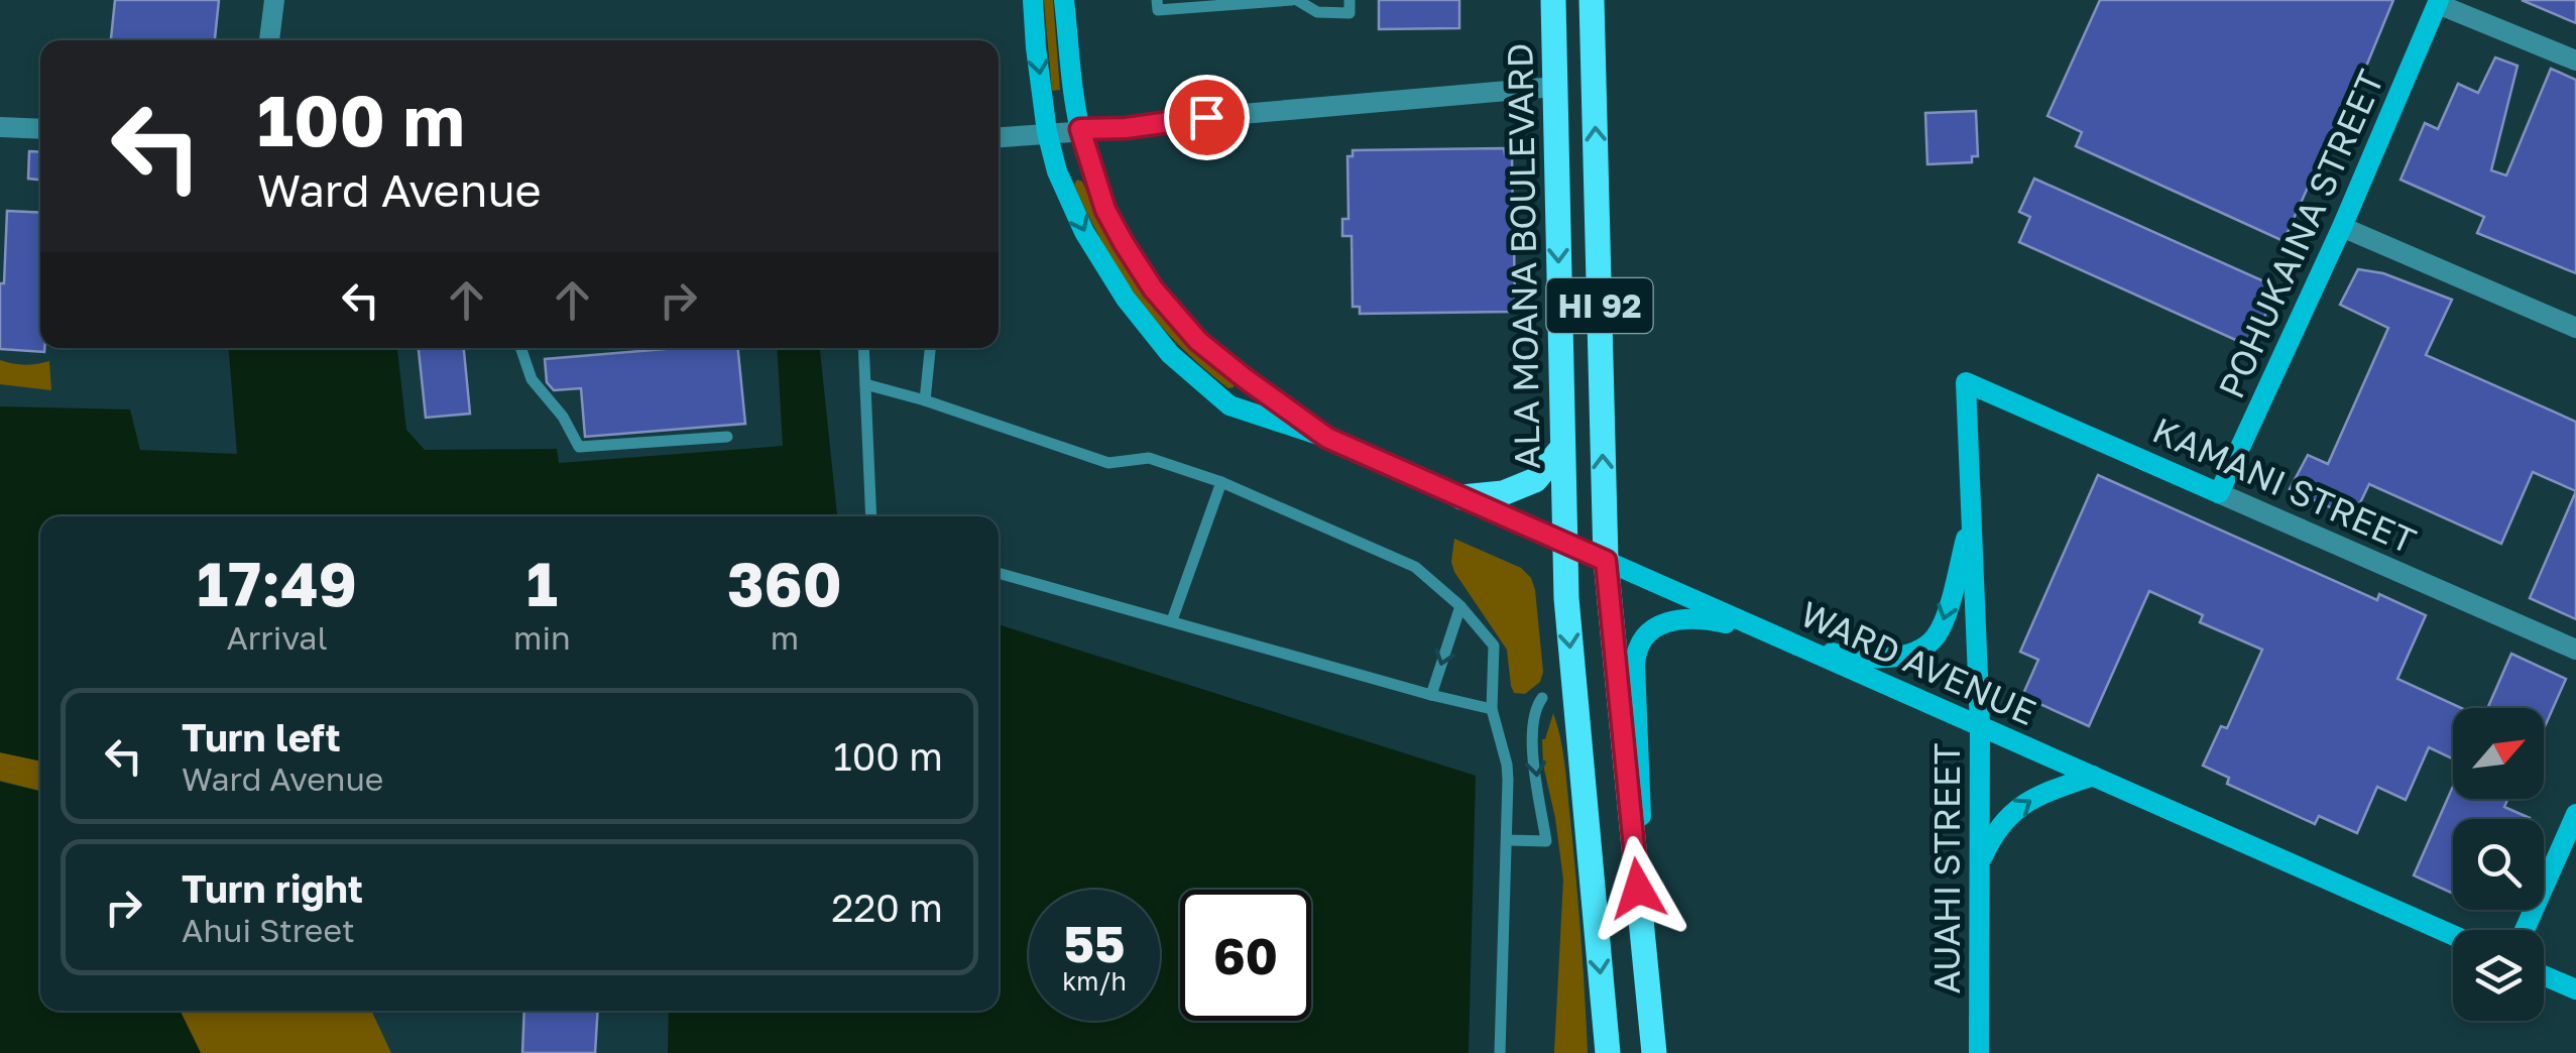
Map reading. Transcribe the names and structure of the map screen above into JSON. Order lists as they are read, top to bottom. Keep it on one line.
{"streets":{"main road":["ALA MOANA BOULEVARD","HI 92"],"street":["POHUKAINA STREET","KAMANI STREET","WARD AVENUE","AUAHI STREET"]},"crossings":[["POHUKAINA STREET","KAMANI STREET"],["ALA MOANA BOULEVARD","WARD AVENUE"],["KAMANI STREET","AUAHI STREET"],["WARD AVENUE","AUAHI STREET"]],"north":"top right","page":{"turn":["100 m","Ward Avenue"],"eta":["17:49","Arrival","1","min","360","m"],"list":[{"name":"Turn left","note":"Ward Avenue","value":"100 m"},{"name":"Turn right","note":"Ahui Street","value":"220 m"}],"speed":"55 km/h","limit":"60"}}
